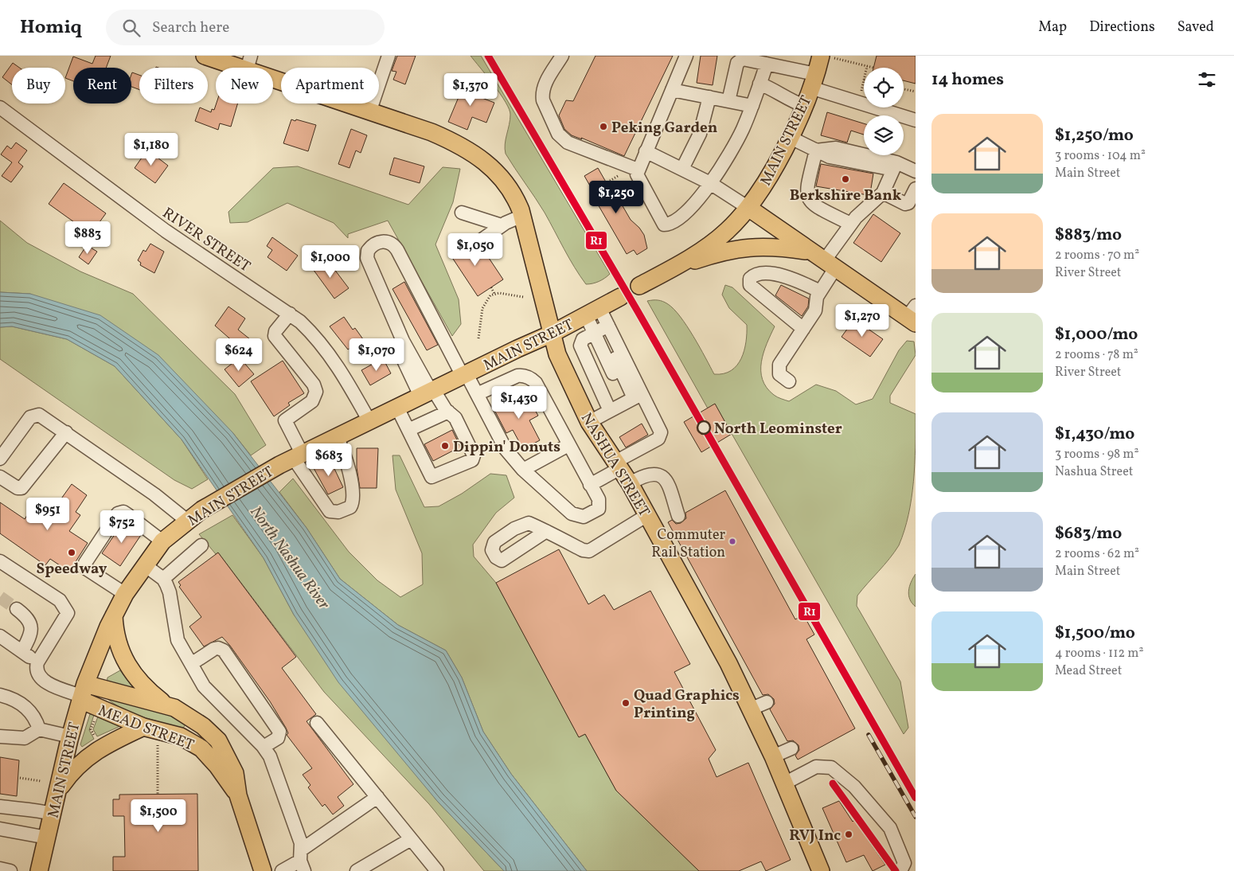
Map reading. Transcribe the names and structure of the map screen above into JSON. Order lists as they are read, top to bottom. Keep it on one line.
{"streets":{"main road":["MAIN STREET","NASHUA STREET","MEAD STREET"],"street":["RIVER STREET"]},"crossings":[["MAIN STREET","RIVER STREET"],["MAIN STREET","NASHUA STREET"],["MAIN STREET","MEAD STREET"]],"water":["North Nashua River"],"places":["Peking Garden","Berkshire Bank","North Leominster","Dippin' Donuts","Commuter Rail Station","Speedway","Quad Graphics Printing","RVJ Inc"],"lines":["transit line R1"],"page":{"header":"Homiq","search":"Search here","nav":["Map","Directions","Saved"],"heading":"14 homes","chip":["Buy","Rent","Filters","New","Apartment"],"price":["$1,370","$1,180","$1,250","$883","$1,050","$1,000","$1,270","$624","$1,070","$1,430","$683","$951","$752","$1,500"],"list":[{"name":"$1,250/mo","note":"3 rooms · 104 m² · Main Street"},{"name":"$883/mo","note":"2 rooms · 70 m² · River Street"},{"name":"$1,000/mo","note":"2 rooms · 78 m² · River Street"},{"name":"$1,430/mo","note":"3 rooms · 98 m² · Nashua Street"},{"name":"$683/mo","note":"2 rooms · 62 m² · Main Street"},{"name":"$1,500/mo","note":"4 rooms · 112 m² · Mead Street"}]}}
